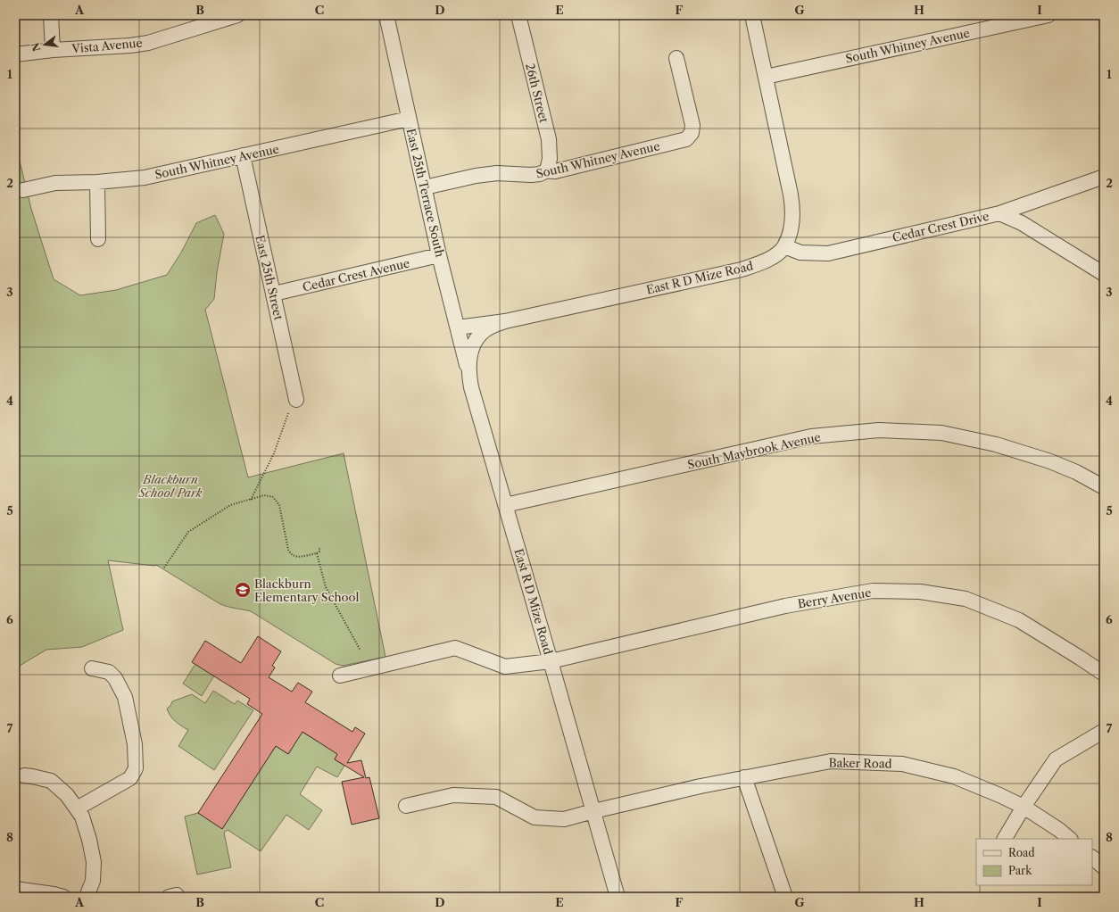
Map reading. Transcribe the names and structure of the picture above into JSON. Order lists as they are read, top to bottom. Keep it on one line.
{"streets":{"street":["Vista Avenue","South Whitney Avenue","26th Street","East 25th Terrace South","Cedar Crest Drive","Cedar Crest Avenue","East 25th Street","East R D Mize Road","South Maybrook Avenue","Berry Avenue","Baker Road"]},"crossings":[["South Whitney Avenue","26th Street"],["South Whitney Avenue","East 25th Terrace South"],["South Whitney Avenue","East 25th Street"],["East 25th Terrace South","Cedar Crest Avenue"],["East 25th Terrace South","East R D Mize Road"],["Cedar Crest Drive","East R D Mize Road"],["Cedar Crest Avenue","East 25th Street"],["East R D Mize Road","South Maybrook Avenue"],["East R D Mize Road","Berry Avenue"],["East R D Mize Road","Baker Road"]],"parks":["Blackburn School Park"],"places":{"school or university":["Blackburn Elementary School"]},"legend":["Road","Park"],"north":"left","grid":{"columns":["A","B","C","D","E","F","G","H","I"],"rows":["1","2","3","4","5","6","7","8"]}}
